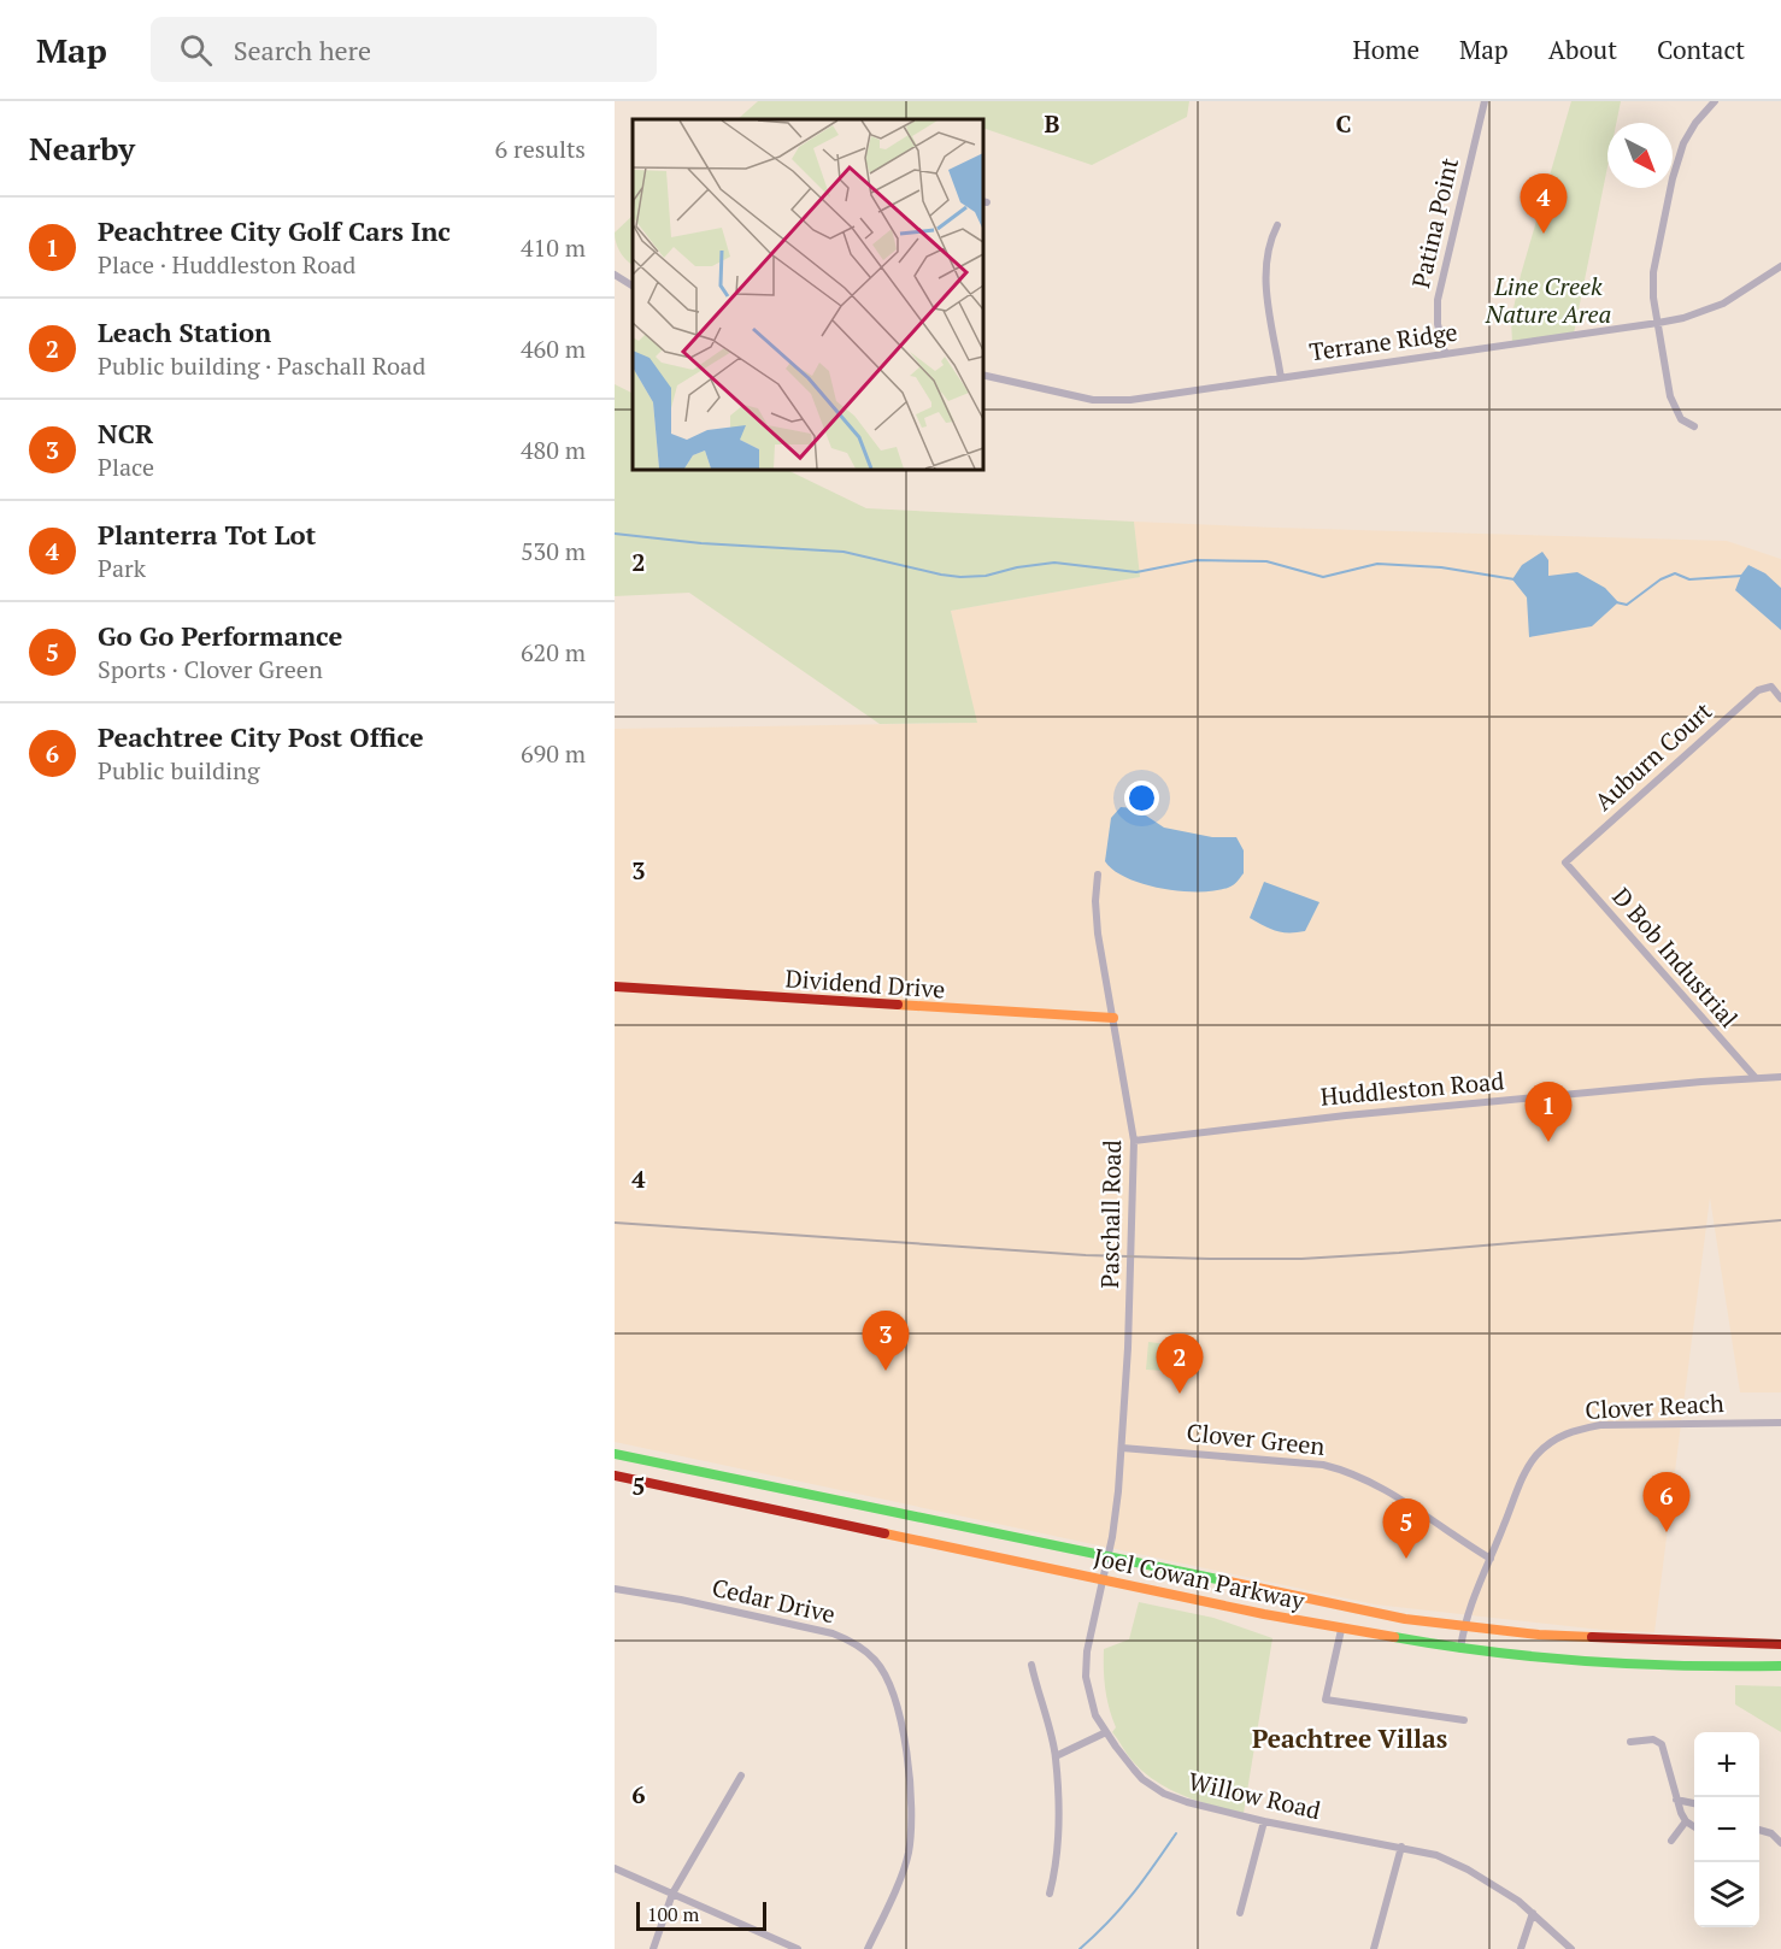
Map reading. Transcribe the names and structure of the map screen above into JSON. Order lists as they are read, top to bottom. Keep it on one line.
{"streets":{"main road":["Dividend Drive","Joel Cowan Parkway"],"street":["Patina Point","Terrane Ridge","Auburn Court","D Bob Industrial","Huddleston Road","Paschall Road","Clover Reach","Clover Green","Cedar Drive","Willow Road"]},"crossings":[["Patina Point","Terrane Ridge"],["Auburn Court","D Bob Industrial"],["D Bob Industrial","Huddleston Road"],["Dividend Drive","Paschall Road"],["Huddleston Road","Paschall Road"],["Paschall Road","Clover Green"],["Paschall Road","Joel Cowan Parkway"],["Paschall Road","Willow Road"],["Clover Reach","Clover Green"],["Clover Reach","Joel Cowan Parkway"],["Joel Cowan Parkway","Willow Road"]],"districts":["Peachtree Villas"],"parks":["Line Creek Nature Area"],"scale_bar":"100 m","north":"bottom right","page":{"header":"Map","search":"Search here","nav":["Home","Map","About","Contact"],"heading":["Nearby","6 results"],"pins":["4","1","3","2","6","5"],"list":[{"mark":"1","name":"Peachtree City Golf Cars Inc","note":"Place · Huddleston Road","value":"410 m"},{"mark":"2","name":"Leach Station","note":"Public building · Paschall Road","value":"460 m"},{"mark":"3","name":"NCR","note":"Place","value":"480 m"},{"mark":"4","name":"Planterra Tot Lot","note":"Park","value":"530 m"},{"mark":"5","name":"Go Go Performance","note":"Sports · Clover Green","value":"620 m"},{"mark":"6","name":"Peachtree City Post Office","note":"Public building","value":"690 m"}],"map_buttons":["+","−"],"scale":"100 m"},"grid":{"columns":["B","C"],"rows":["2","3","4","5","6"]}}
